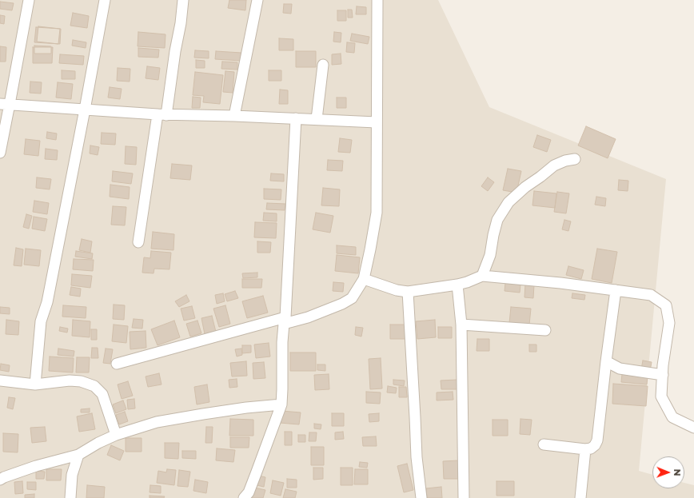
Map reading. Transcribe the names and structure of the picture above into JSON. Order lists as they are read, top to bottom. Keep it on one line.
{"north":"right"}
